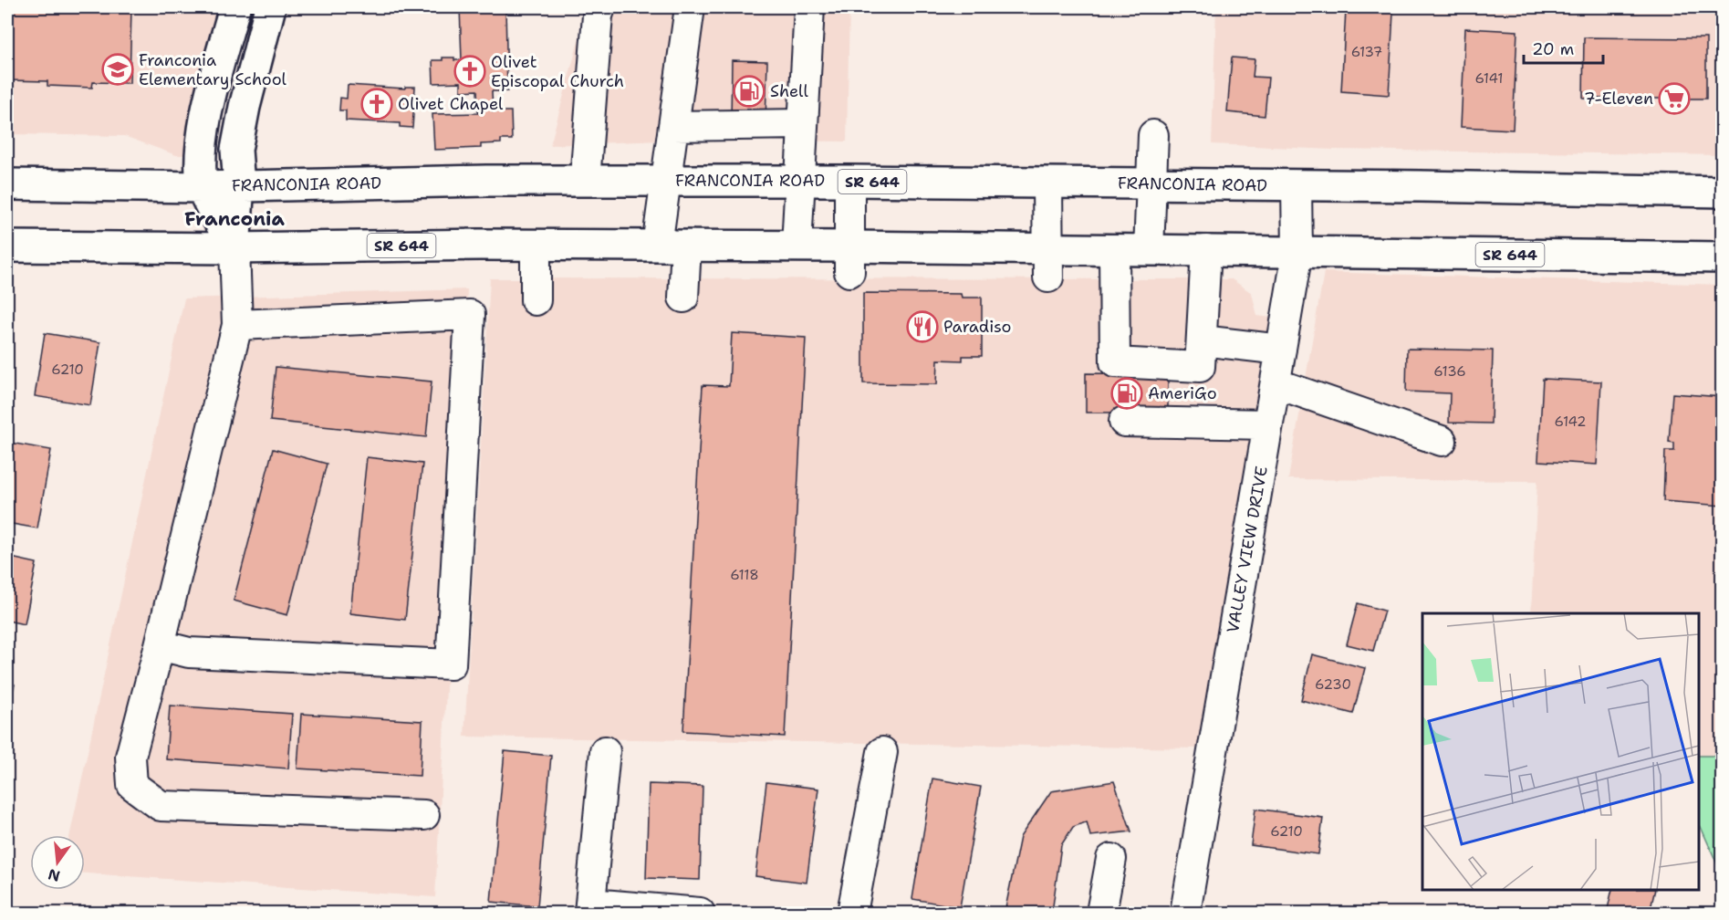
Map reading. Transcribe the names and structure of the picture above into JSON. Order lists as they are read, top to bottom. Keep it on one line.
{"streets":{"main road":["FRANCONIA ROAD","SR 644"],"street":["VALLEY VIEW DRIVE"]},"crossings":[["FRANCONIA ROAD","VALLEY VIEW DRIVE"],["SR 644","VALLEY VIEW DRIVE"]],"districts":["Franconia"],"places":{"school or university":["Franconia Elementary School"],"church":["Olivet Episcopal Church","Olivet Chapel"],"fuel station":["Shell","AmeriGo"],"supermarket":["7-Eleven"],"restaurant":["Paradiso"]},"house_numbers":["6137","6141","6210","6136","6142","6118","6230","6210"],"scale_bar":"20 m","north":"bottom"}
